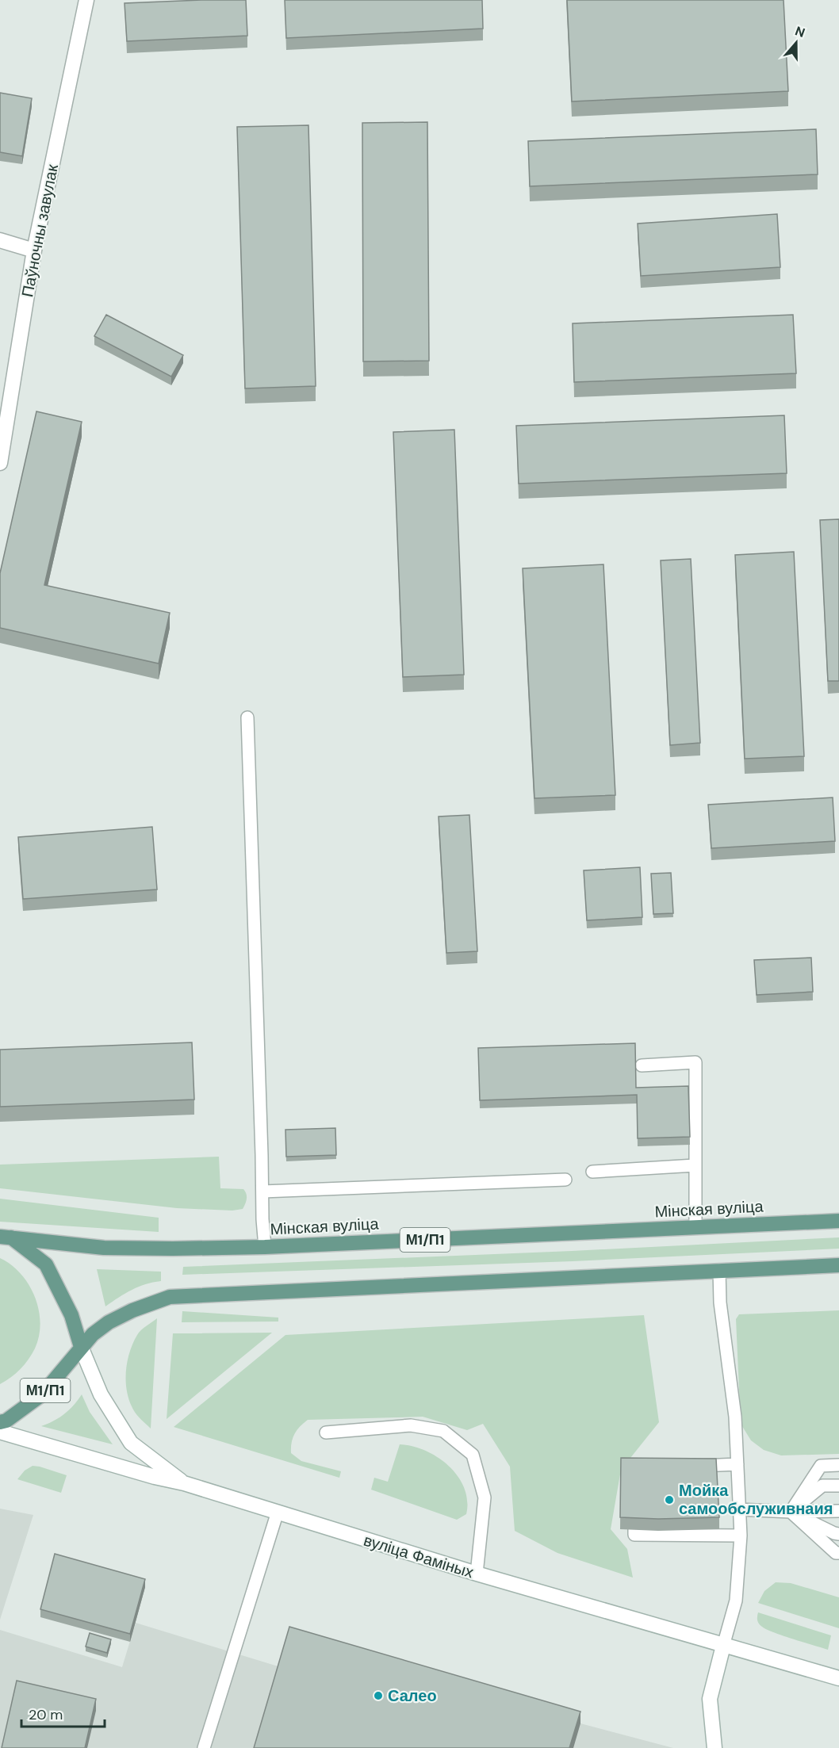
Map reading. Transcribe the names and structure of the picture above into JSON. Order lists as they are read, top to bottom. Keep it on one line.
{"streets":{"main road":["Паўночны завулак","Мінская вуліца","М1/П1","вуліца Фаміных"]},"places":["Мойка самообслуживнаия","Салео"],"scale_bar":"20 m","north":"top"}
